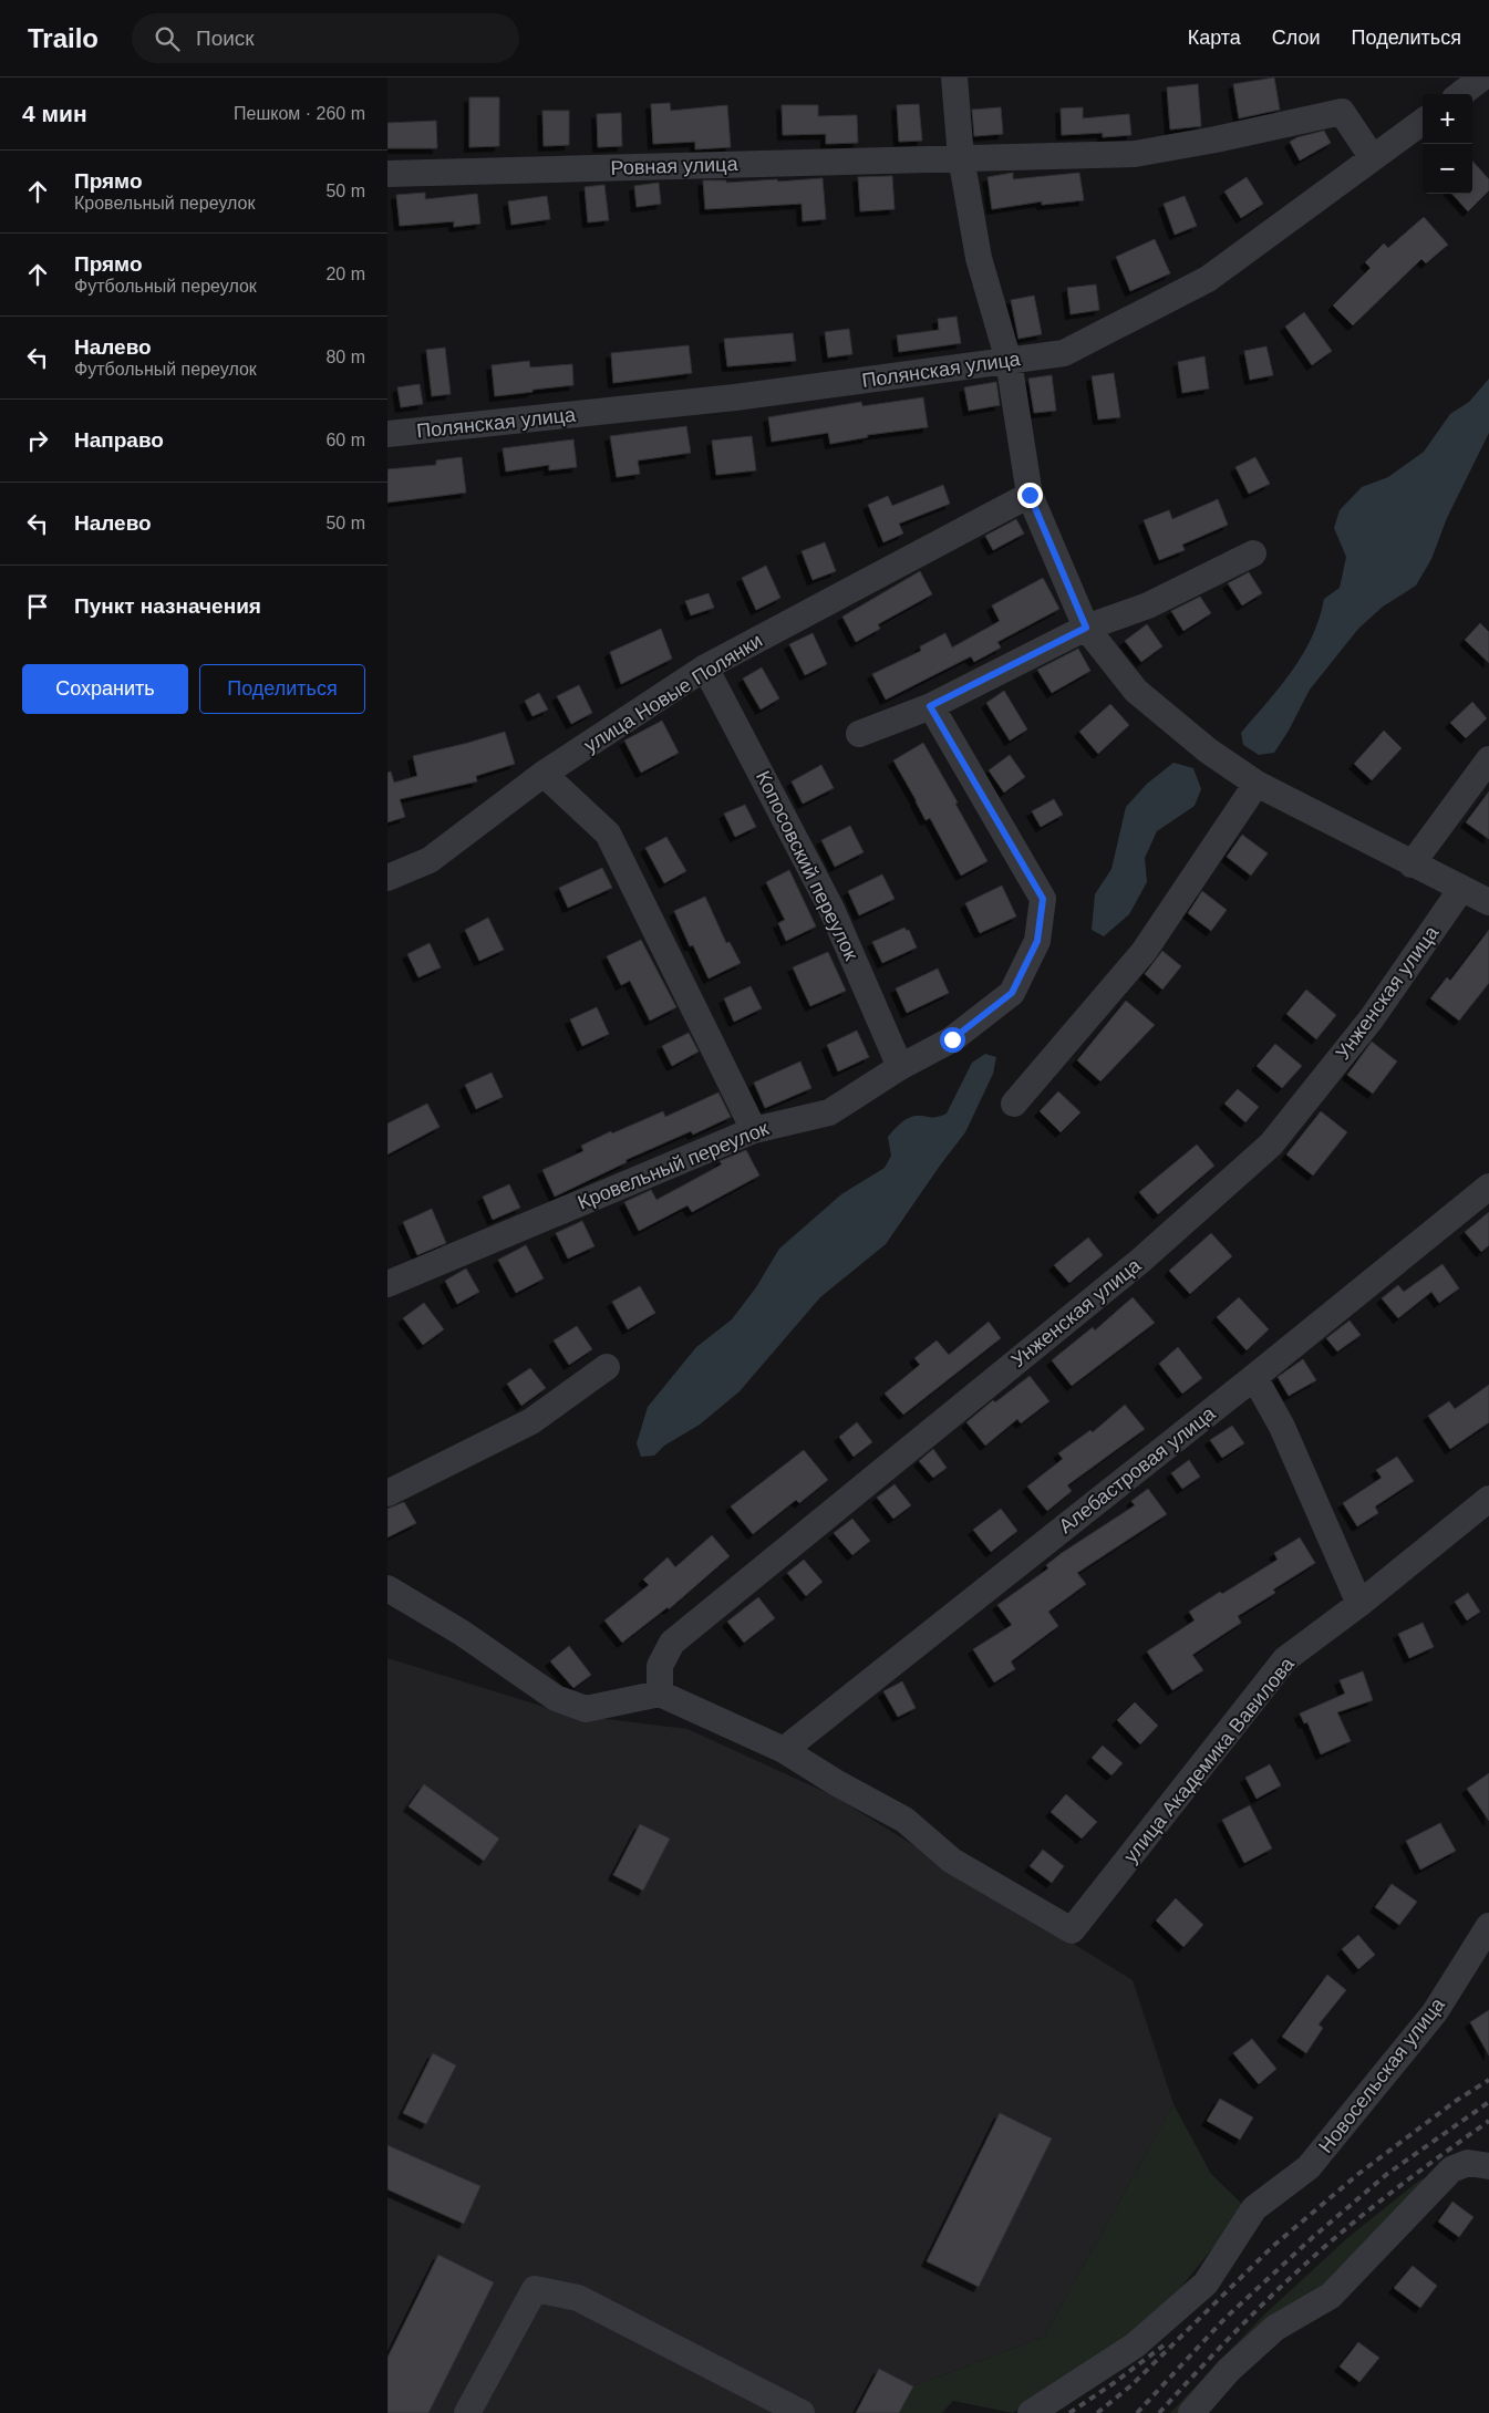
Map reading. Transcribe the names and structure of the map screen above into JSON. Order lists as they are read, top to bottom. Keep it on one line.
{"streets":{"street":["Ровная улица","Полянская улица","улица Новые Полянки","Копосовский переулок","Унженская улица","Кровельный переулок","Алебастровая улица","улица Академика Вавилова","Новосельская улица"]},"crossings":[["Ровная улица","Полянская улица"],["улица Новые Полянки","Копосовский переулок"],["Копосовский переулок","Кровельный переулок"],["Алебастровая улица","улица Академика Вавилова"]],"page":{"header":"Trailo","search":"Поиск","nav":["Карта","Слои","Поделиться"],"heading":["4 мин","Пешком · 260 m"],"map_buttons":["+","−"],"list":[["Прямо","Кровельный переулок","50 m"],["Прямо","Футбольный переулок","20 m"],["Налево","Футбольный переулок","80 m"],["Направо","60 m"],["Налево","50 m"],"Пункт назначения"],"buttons":["Сохранить","Поделиться"]}}
